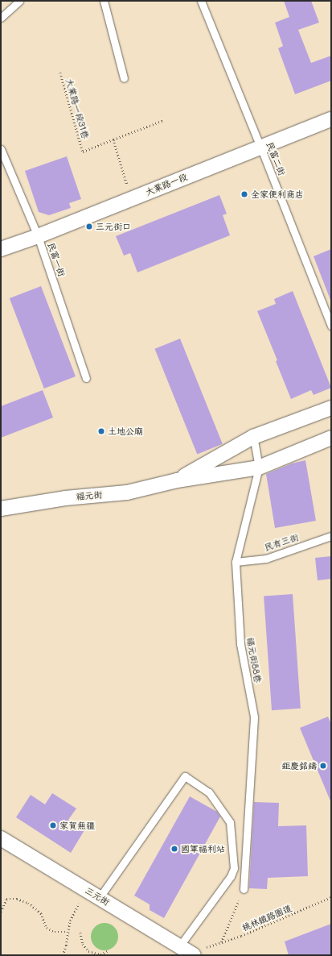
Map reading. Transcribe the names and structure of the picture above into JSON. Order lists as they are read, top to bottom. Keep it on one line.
{"streets":{"street":["大業路一段","福元街","三元街"],"lane":["民富二街","民富一街","民有三街","福元街88巷"],"path":["大業路一段31巷","桃林鐵路園道"]},"crossings":[["民富二街","大業路一段"],["大業路一段","民富一街"],["福元街","福元街88巷"],["民有三街","福元街88巷"]],"places":["全家便利商店","三元街口","土地公廟","鉅慶銘鑄","家賀無疆","國軍福利站"]}
